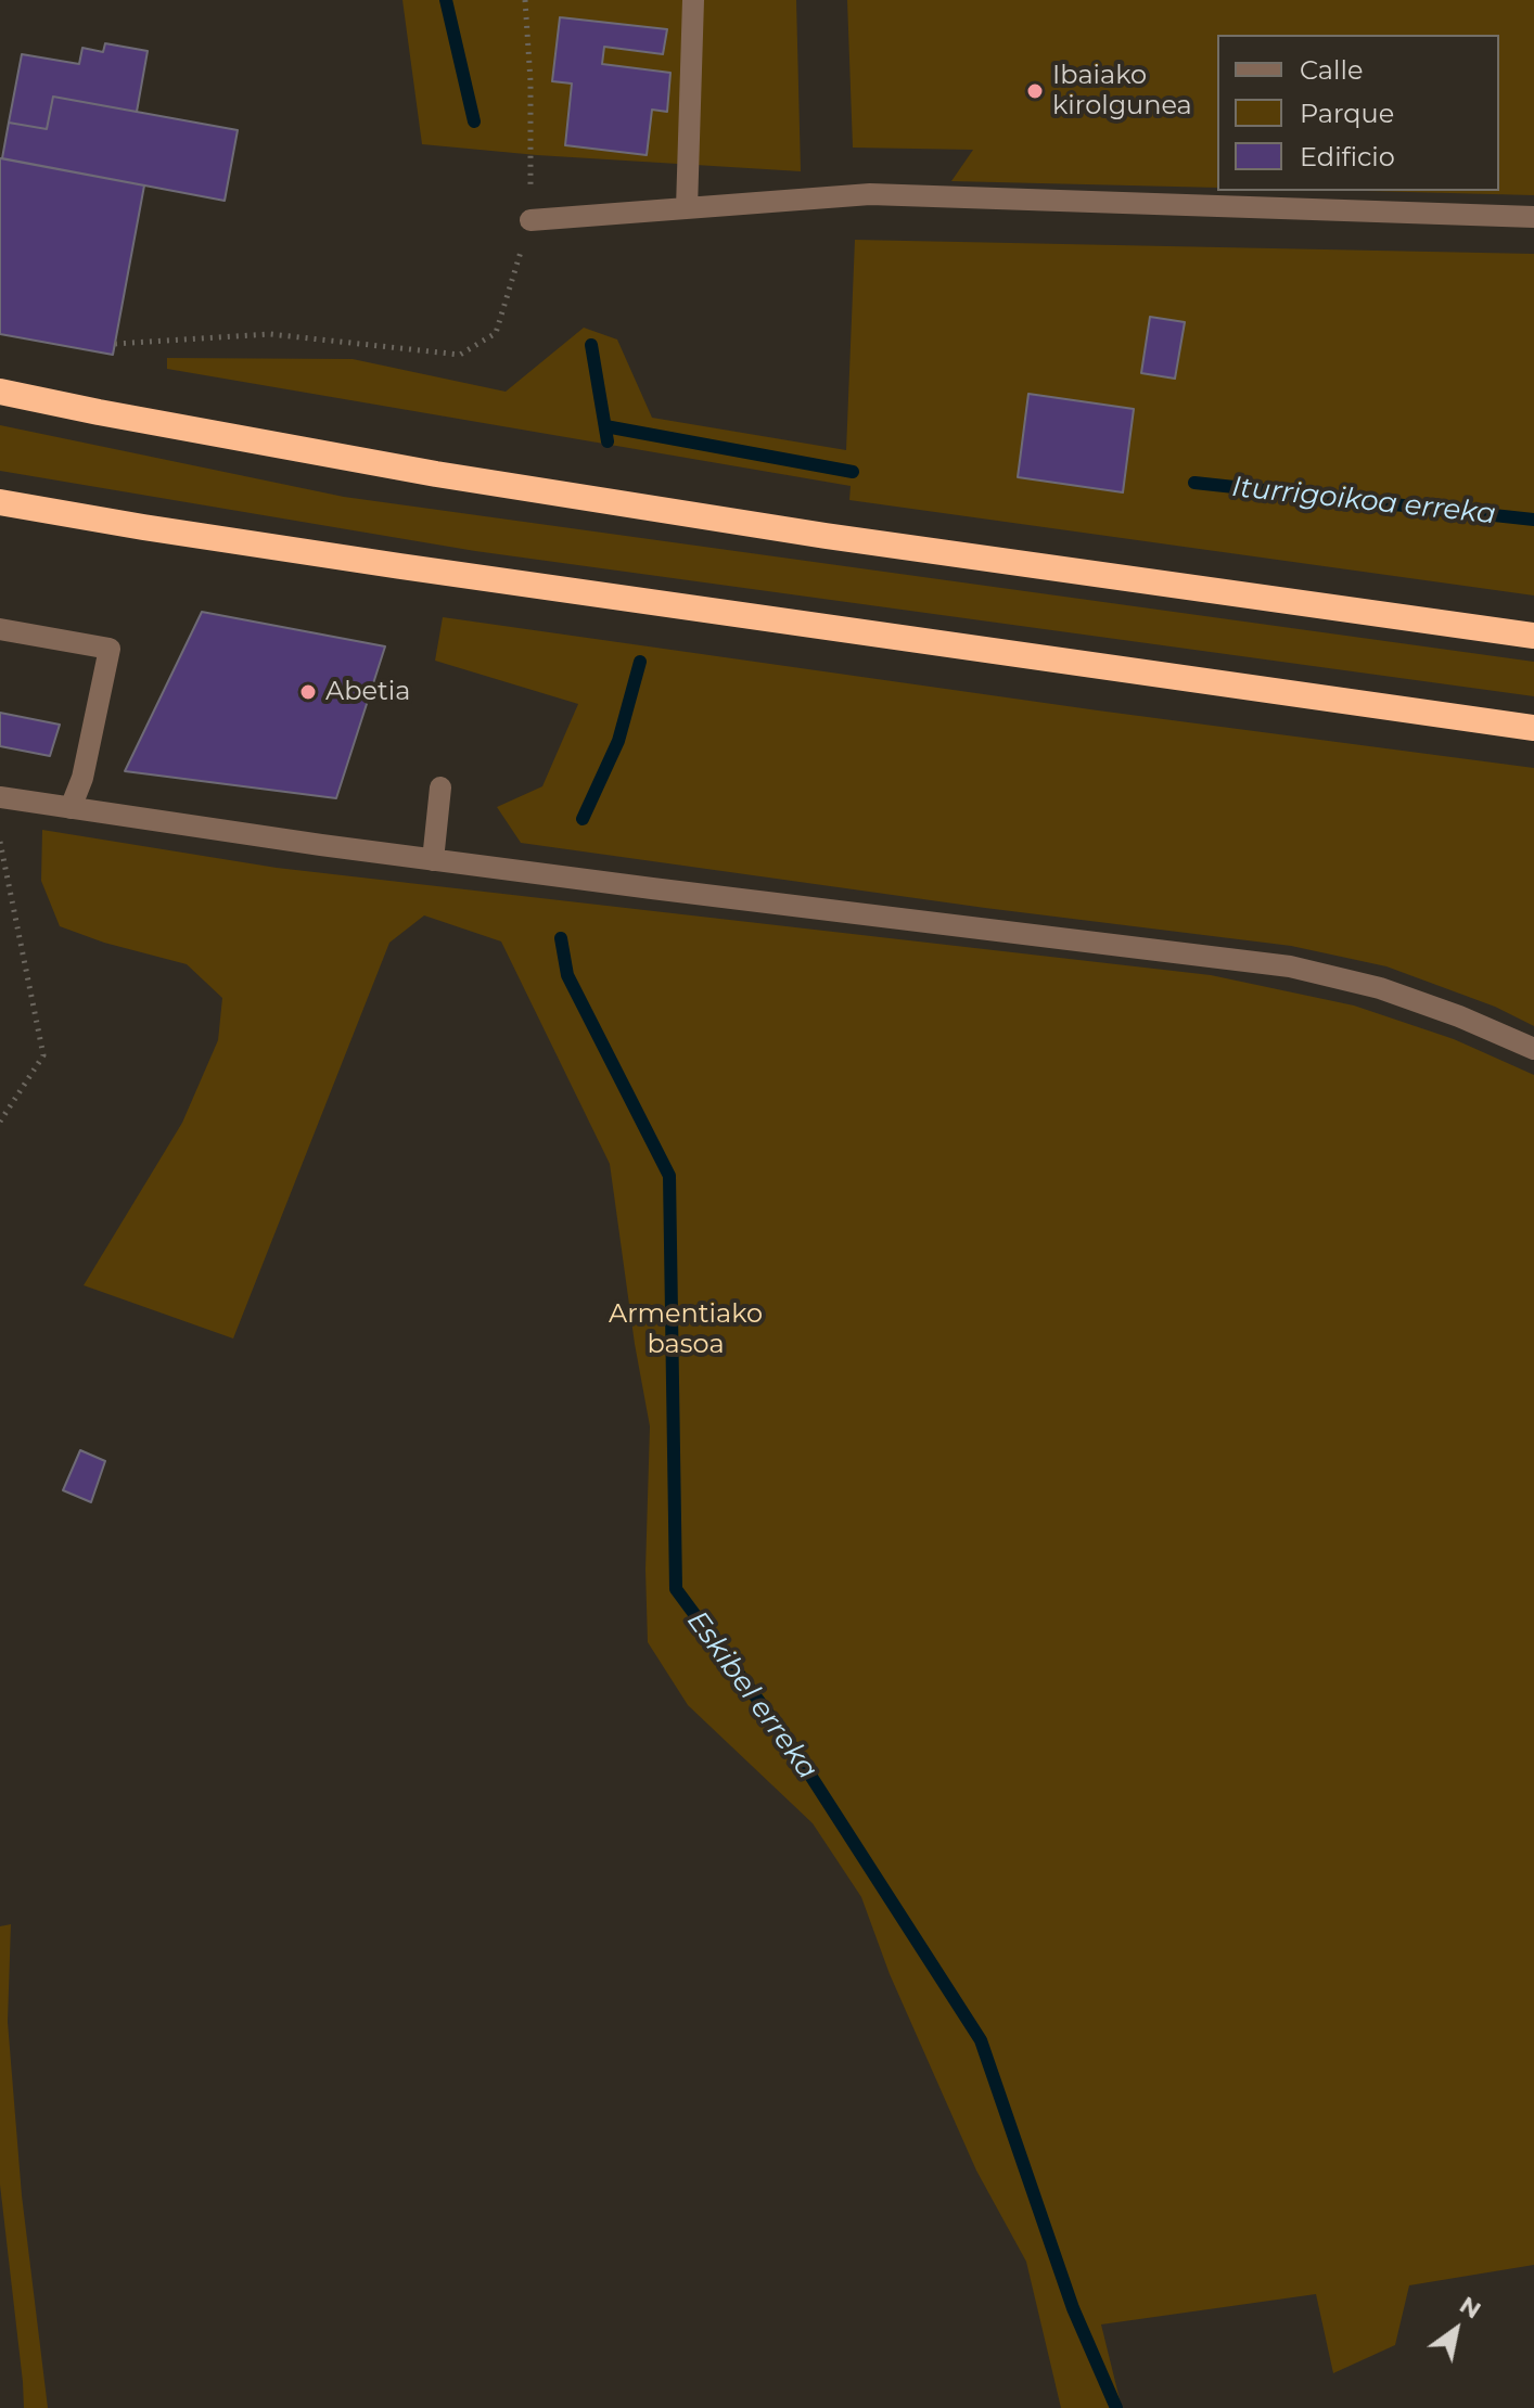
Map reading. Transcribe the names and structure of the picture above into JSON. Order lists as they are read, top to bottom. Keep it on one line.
{"water":["Iturrigoikoa erreka","Eskibel erreka"],"parks":["Armentiako basoa"],"places":["Ibaiako kirolgunea","Abetia"],"legend":["Calle","Parque","Edificio"],"north":"top right"}
